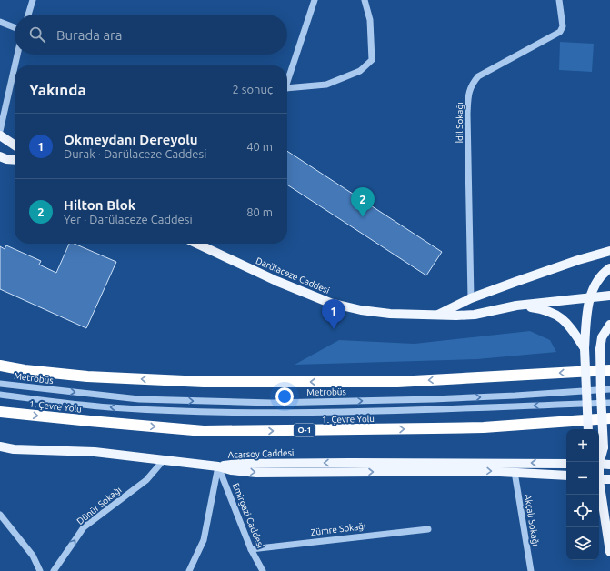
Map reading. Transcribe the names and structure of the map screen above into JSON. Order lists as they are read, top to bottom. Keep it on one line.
{"streets":{"highway":["1. Çevre Yolu","O-1"],"main road":["Darülaceze Caddesi","Acarsoy Caddesi"],"street":["İdil Sokağı","Metrobüs","Dünür Sokağı","Emirgazi Caddesi","Akçalı Sokağı","Zümre Sokağı"]},"crossings":[["İdil Sokağı","Darülaceze Caddesi"],["Acarsoy Caddesi","Dünür Sokağı"],["Acarsoy Caddesi","Emirgazi Caddesi"],["Acarsoy Caddesi","Akçalı Sokağı"],["Emirgazi Caddesi","Zümre Sokağı"]],"one_way":["Dünür Sokağı"],"page":{"search":"Burada ara","heading":["Yakında","2 sonuç"],"list":[{"mark":"1","name":"Okmeydanı Dereyolu","note":"Durak · Darülaceze Caddesi","value":"40 m"},{"mark":"2","name":"Hilton Blok","note":"Yer · Darülaceze Caddesi","value":"80 m"}],"pins":["2","1"],"map_buttons":["+","−"]}}
